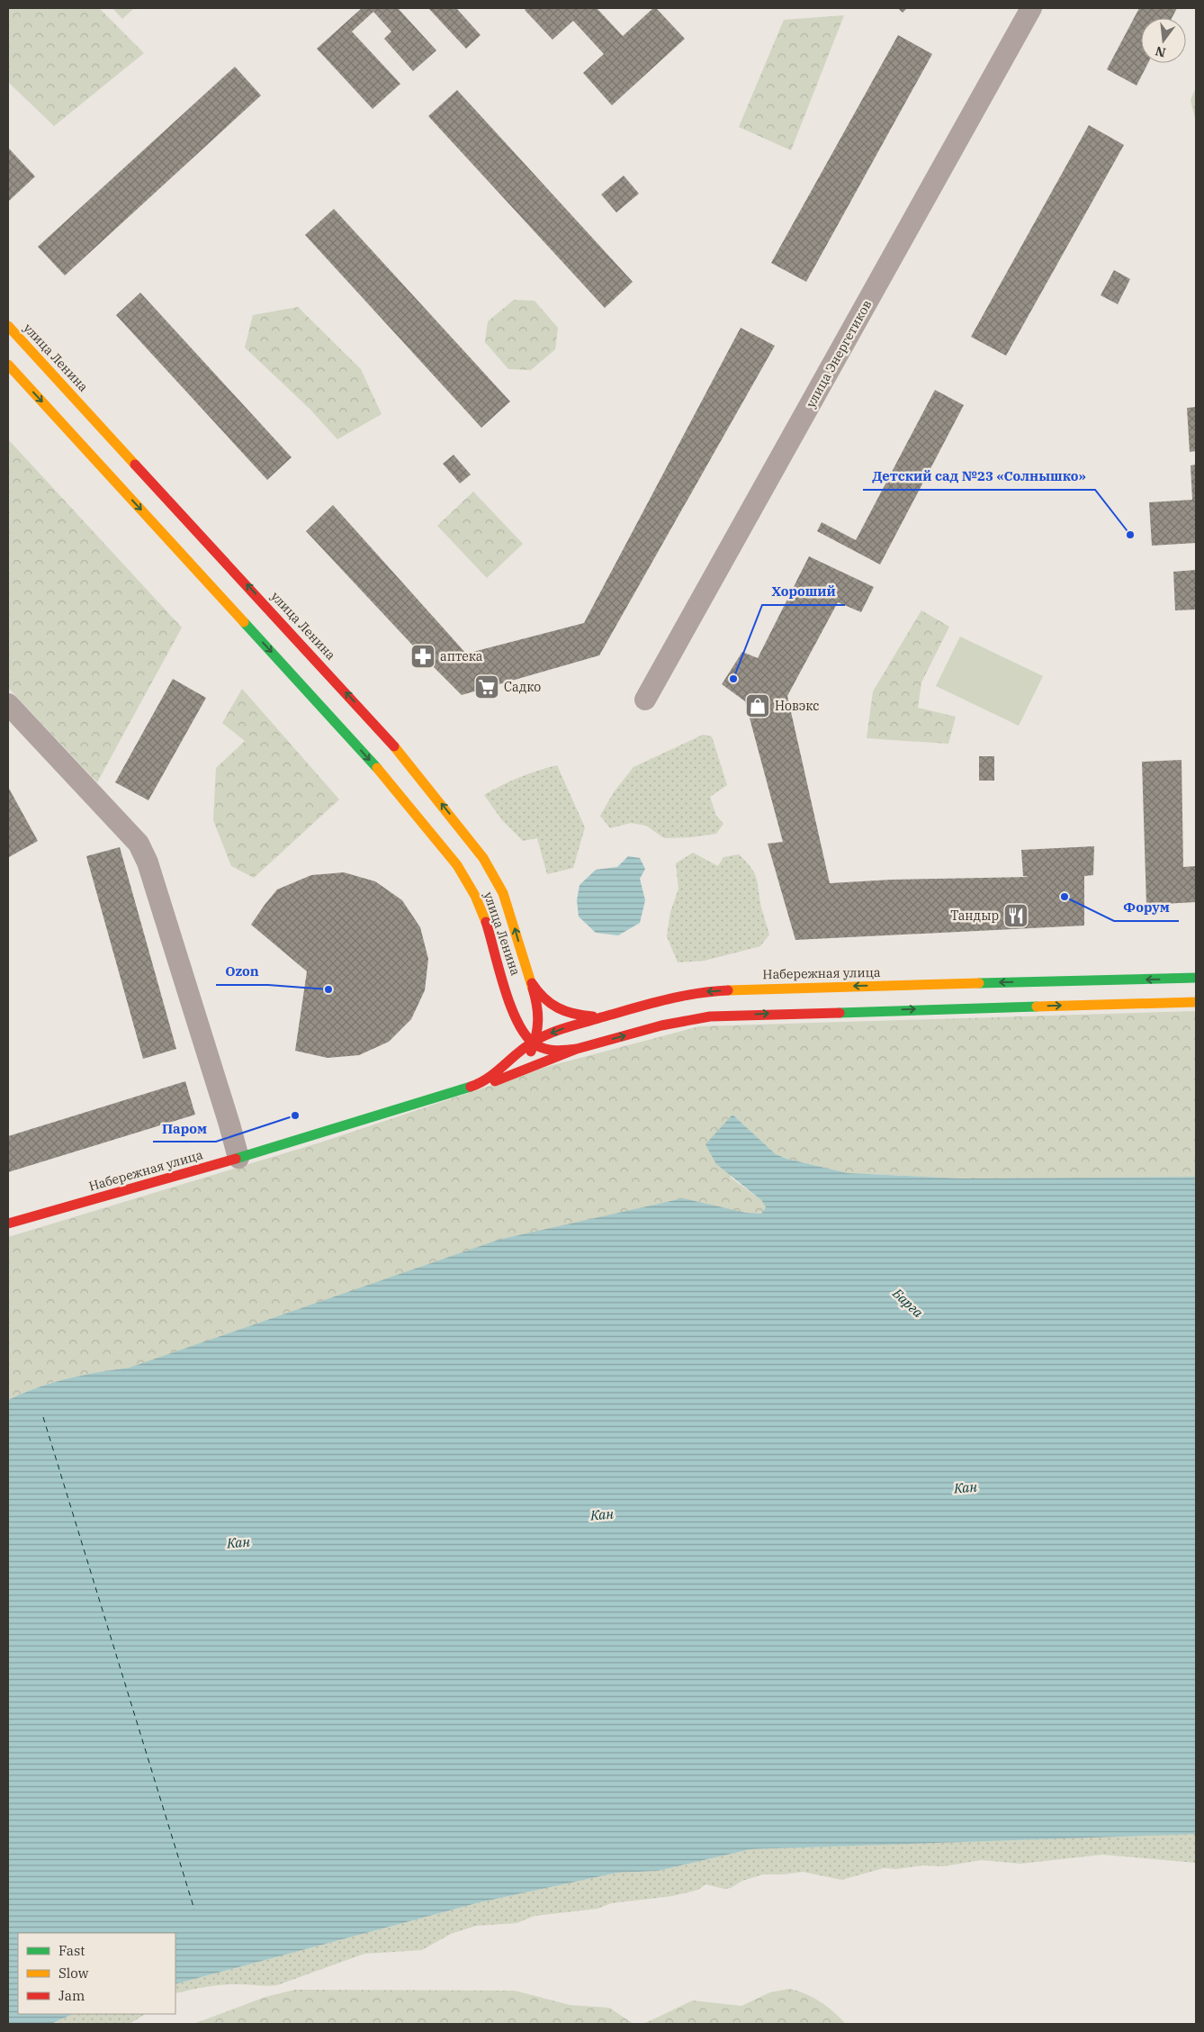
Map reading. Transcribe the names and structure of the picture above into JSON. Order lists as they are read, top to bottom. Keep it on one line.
{"streets":{"main road":["улица Ленина","Набережная улица"],"street":["улица Энергетиков"]},"crossings":[["улица Ленина","Набережная улица"]],"water":["Барга","Кан"],"places":{"other":["Детский сад №23 «Солнышко»","Хороший","Форум","Ozon","Паром"],"pharmacy":["аптека"],"supermarket":["Садко"],"shop":["Новэкс"],"restaurant":["Тандыр"]},"legend":["Fast","Slow","Jam"],"north":"bottom"}
